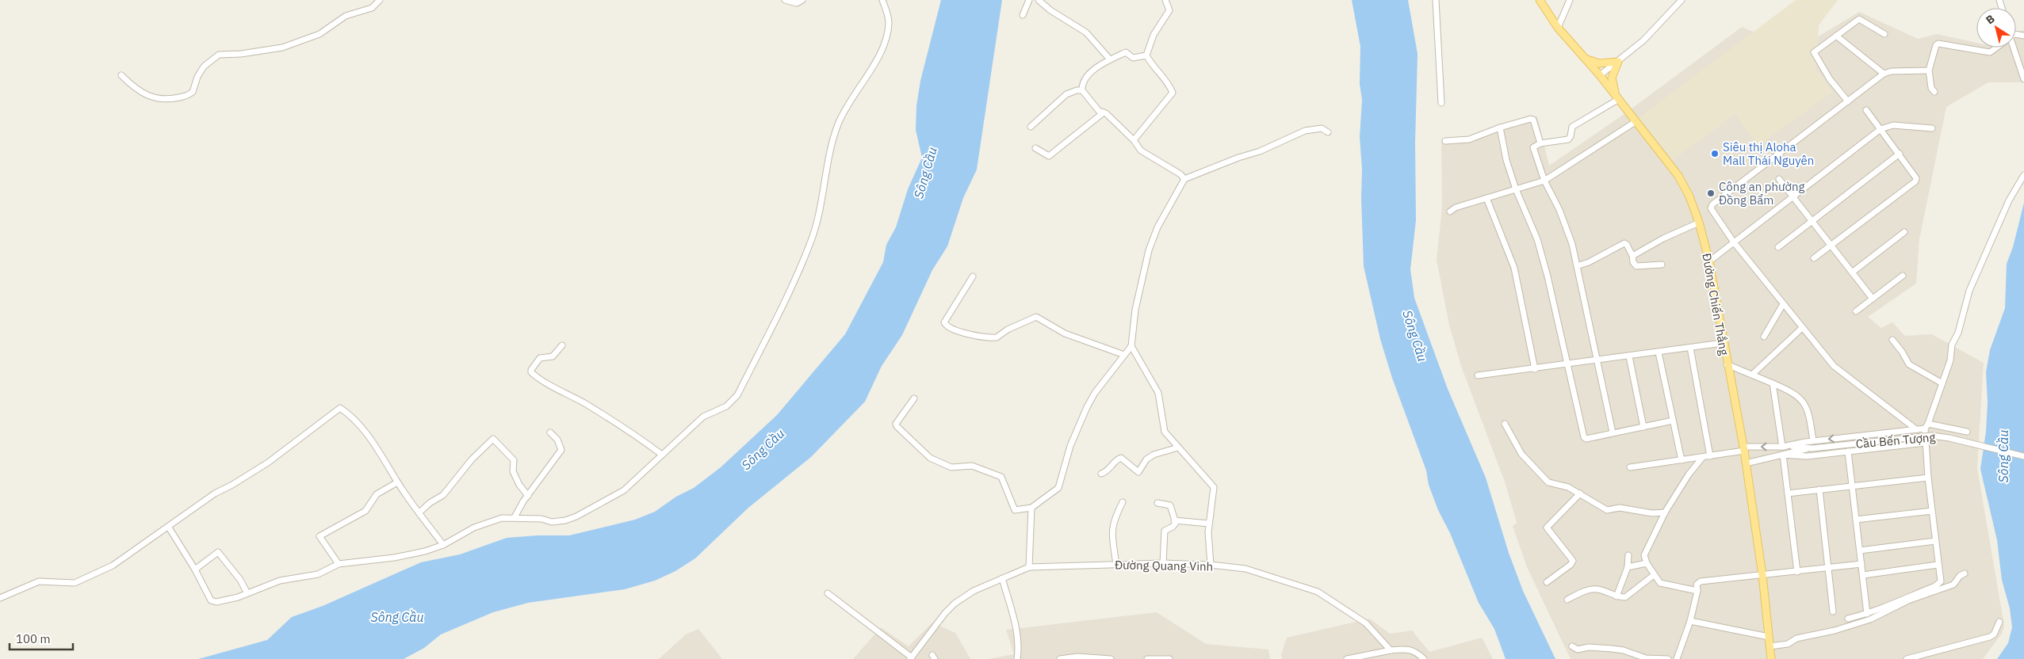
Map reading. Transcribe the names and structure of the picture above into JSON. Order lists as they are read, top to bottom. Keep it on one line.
{"streets":{"main road":["Đường Chiến Thắng"],"street":["Cầu Bến Tượng","Đường Quang Vinh"]},"water":["Sông Cầu"],"places":["Siêu thị Aloha Mall Thái Nguyên","Công an phường Đồng Bẩm"],"scale_bar":"100 m","north":"top left"}
